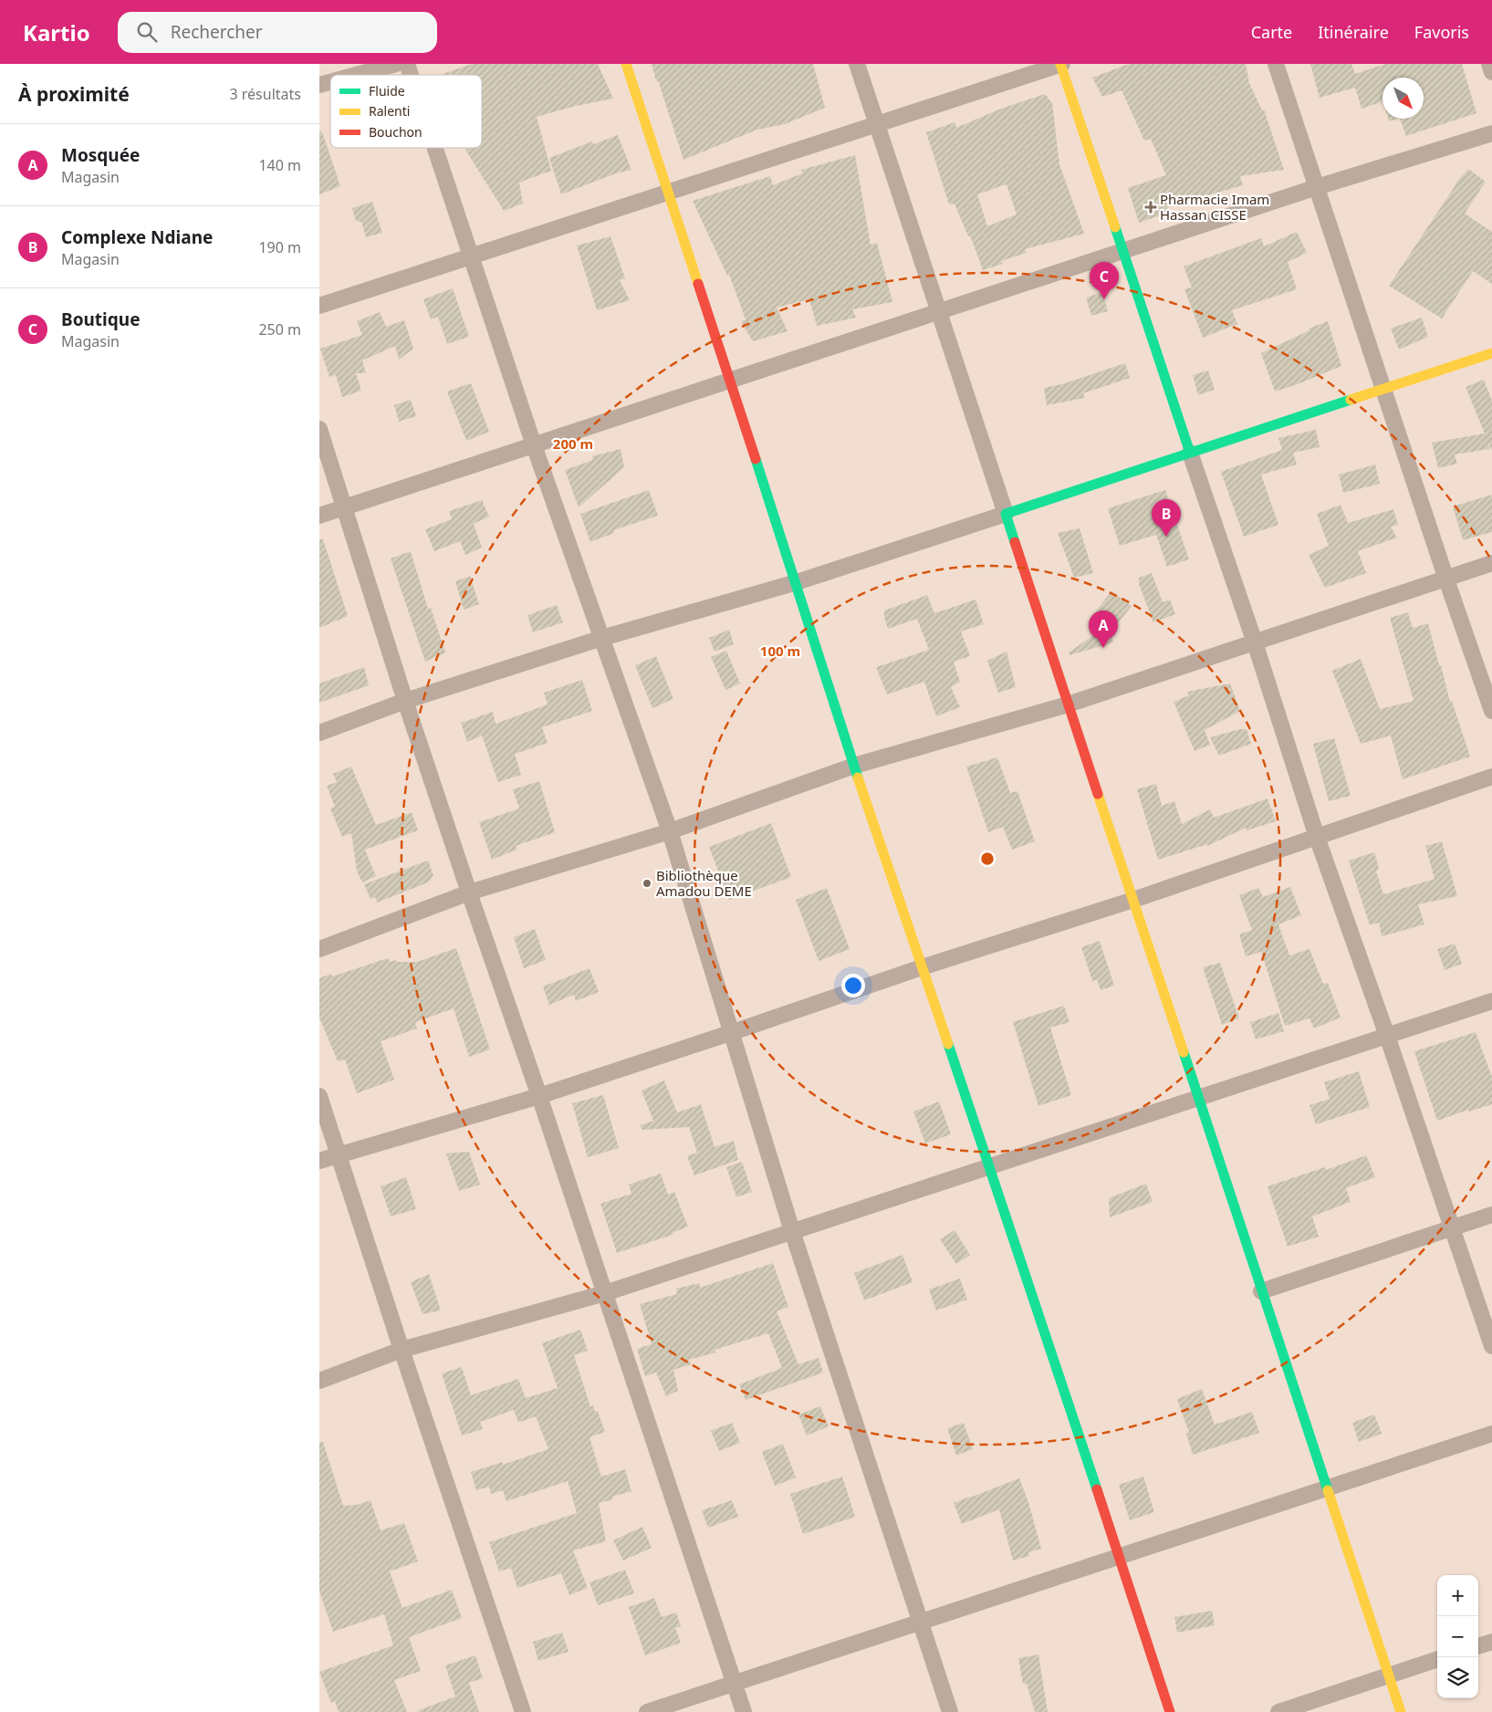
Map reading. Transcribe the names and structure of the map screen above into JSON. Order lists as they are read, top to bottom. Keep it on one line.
{"places":{"health":["Pharmacie Imam Hassan CISSE"],"other":["Bibliothèque Amadou DEME"]},"legend":["Fluide","Ralenti","Bouchon"],"north":"bottom right","page":{"header":"Kartio","search":"Rechercher","nav":["Carte","Itinéraire","Favoris"],"heading":["À proximité","3 résultats"],"list":[{"mark":"A","name":"Mosquée","note":"Magasin","value":"140 m"},{"mark":"B","name":"Complexe Ndiane","note":"Magasin","value":"190 m"},{"mark":"C","name":"Boutique","note":"Magasin","value":"250 m"}],"pins":["C","B","A"],"map_buttons":["+","−"]},"rings":["200 m","100 m"]}
